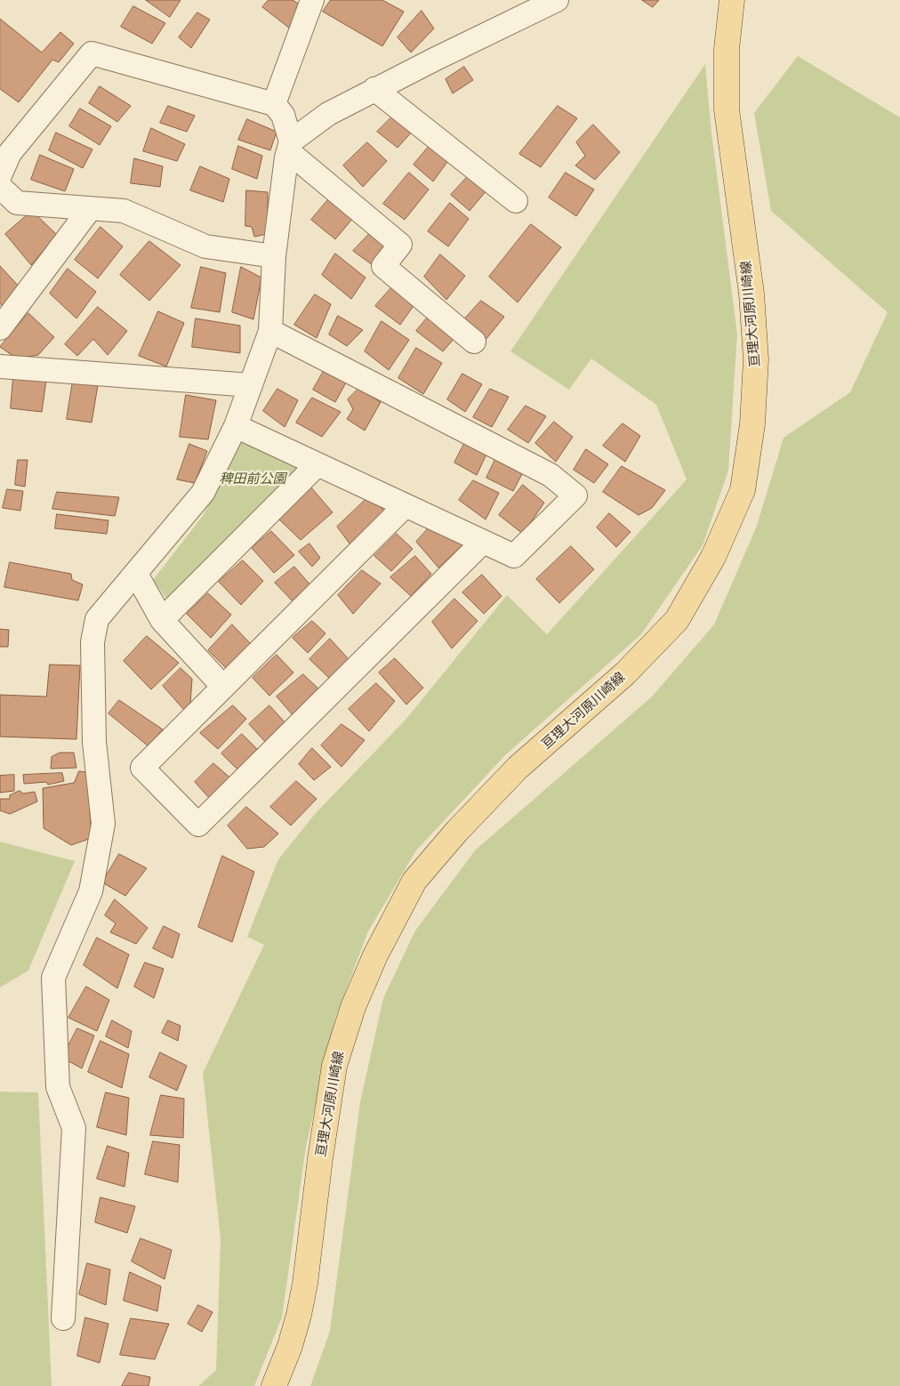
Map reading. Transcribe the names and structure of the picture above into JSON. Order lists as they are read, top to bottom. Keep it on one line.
{"streets":{"main road":["亘理大河原川崎線"]},"parks":["稗田前公園"]}
